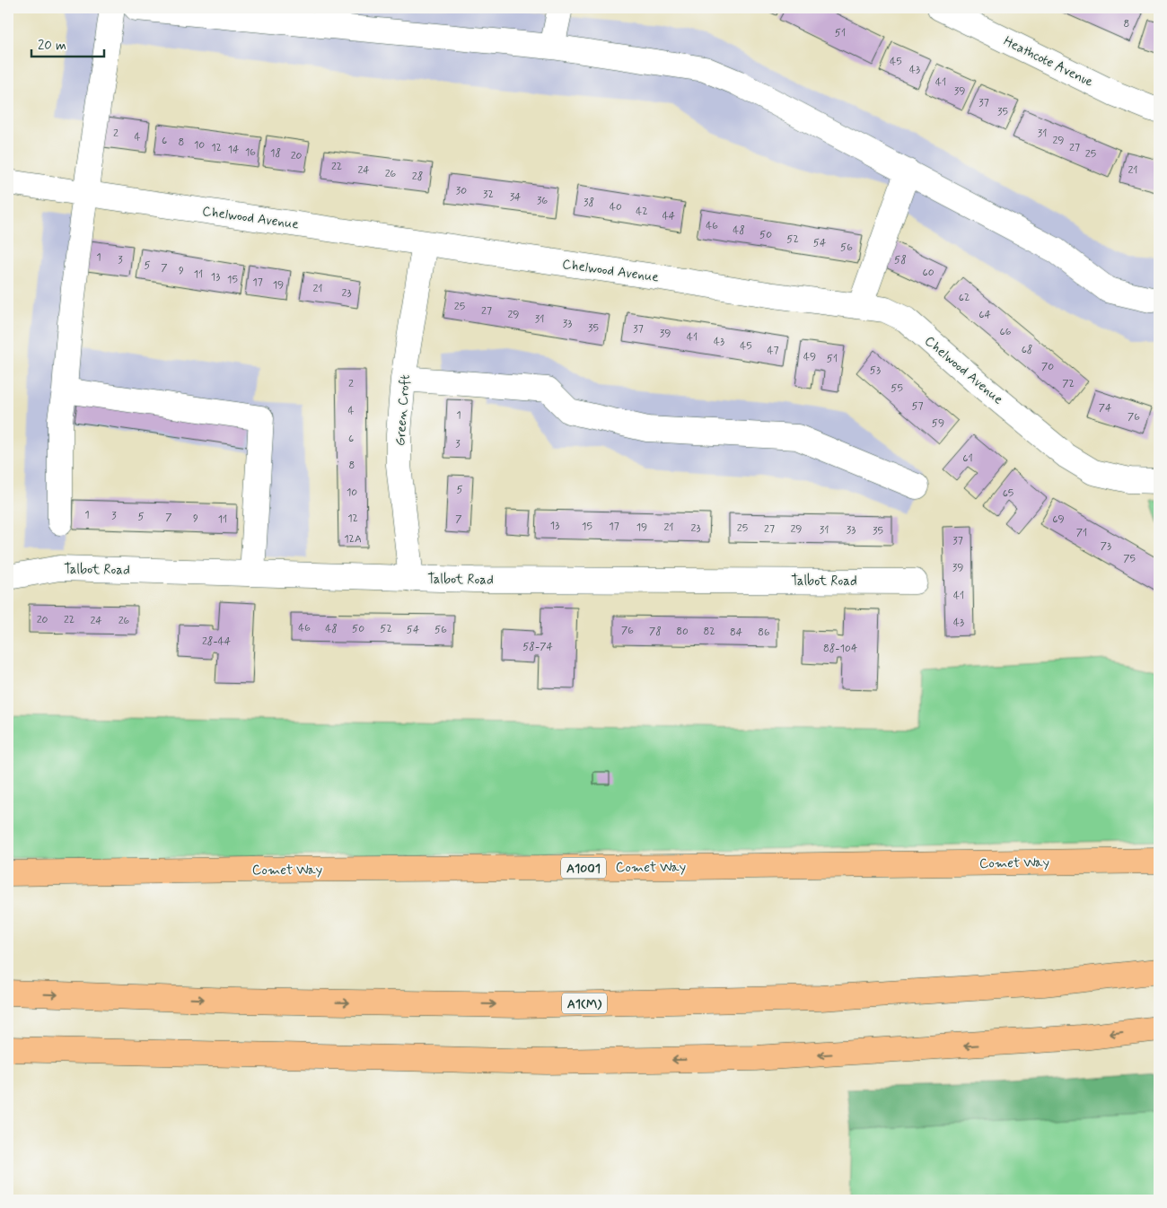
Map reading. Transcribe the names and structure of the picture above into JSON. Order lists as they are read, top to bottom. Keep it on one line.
{"streets":{"main road":["Comet Way","A1001","A1(M)"],"street":["Heathcote Avenue","Chelwood Avenue","Green Croft","Talbot Road"]},"crossings":[["Chelwood Avenue","Green Croft"],["Green Croft","Talbot Road"]],"house_numbers":["8","51","45","43","41","39","37","35","2","31","4","6","29","8","10","12","27","14","16","18","25","20","22","24","21","26","28","30","32","34","36","38","40","42","44","46","48","50","52","54","56","1","3","58","5","7","9","60","11","13","15","17","19","21","23","62","25","27","29","64","31","33","35","37","66","39","41","43","45","68","47","49","51","70","53","2","72","55","57","74","4","1","76","59","6","3","61","8","5","10","65","1","3","5","7","9","12","11","7","69","13","15","17","19","21","23","25","27","29","31","33","35","71","12A","37","73","75","39","41","20","22","24","26","43","46","48","50","52","54","56","76","78","80","82","84","86","28-44","58-74","88-104"],"scale_bar":"20 m"}
